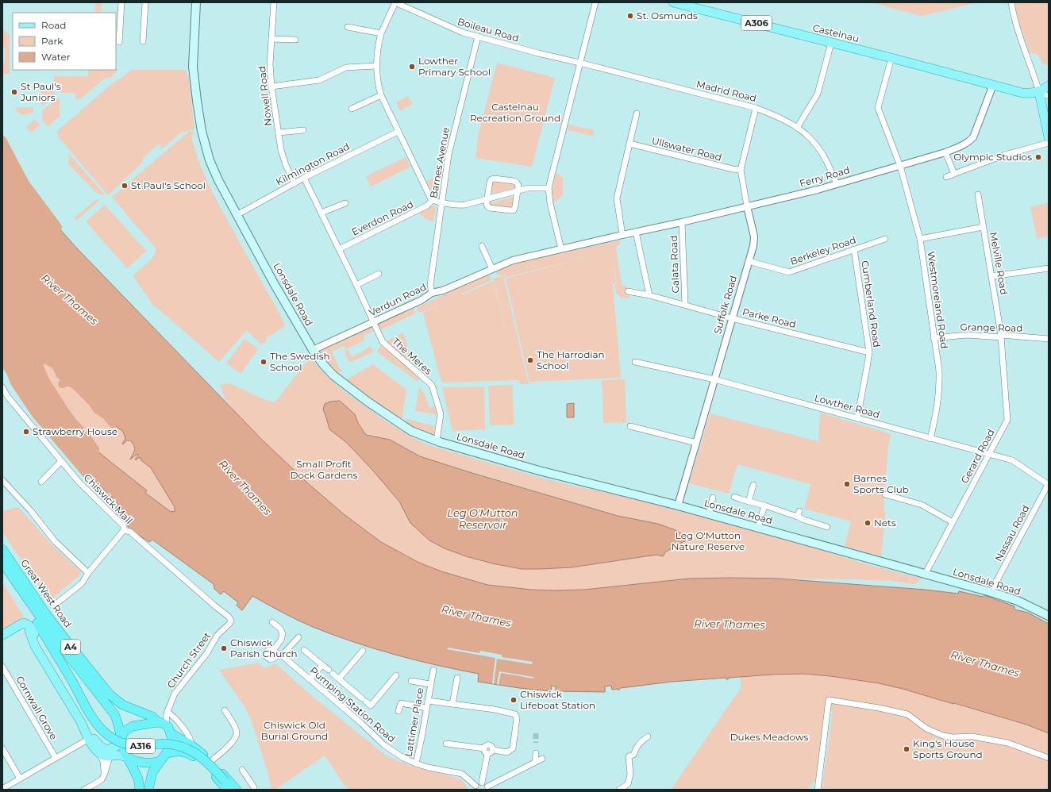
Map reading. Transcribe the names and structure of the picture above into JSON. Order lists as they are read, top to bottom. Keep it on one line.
{"streets":{"highway":["Great West Road","A4","A316"],"main road":["A306","Castelnau","Lonsdale Road"],"street":["Boileau Road","Madrid Road","Nowell Road","Ullswater Road","Barnes Avenue","Kilmington Road","Ferry Road","Everdon Road","Berkeley Road","Melville Road","Galata Road","Verdun Road","Westmoreland Road","Cumberland Road","Suffolk Road","Parke Road","Grange Road","The Meres","Lowther Road","Gerard Road","Chiswick Mall","Nassau Road","Church Street","Pumping Station Road","Cornwall Grove","Lattimer Place"]},"crossings":[["A306","Castelnau"],["A306","Ferry Road"],["Boileau Road","Madrid Road"],["Boileau Road","Barnes Avenue"],["Castelnau","Ferry Road"],["Castelnau","Westmoreland Road"],["Madrid Road","Ferry Road"],["Madrid Road","Suffolk Road"],["Nowell Road","Kilmington Road"],["Ullswater Road","Suffolk Road"],["Barnes Avenue","Verdun Road"],["Kilmington Road","Lonsdale Road"],["Kilmington Road","The Meres"],["Ferry Road","Galata Road"],["Ferry Road","Verdun Road"],["Ferry Road","Westmoreland Road"],["Ferry Road","Suffolk Road"],["Everdon Road","The Meres"],["Berkeley Road","Cumberland Road"],["Berkeley Road","Suffolk Road"],["Melville Road","Grange Road"],["Melville Road","Gerard Road"],["Galata Road","Parke Road"],["Lonsdale Road","Verdun Road"],["Lonsdale Road","Suffolk Road"],["Lonsdale Road","The Meres"],["Lonsdale Road","Gerard Road"],["Lonsdale Road","Nassau Road"],["Verdun Road","The Meres"],["Westmoreland Road","Grange Road"],["Westmoreland Road","Lowther Road"],["Cumberland Road","Parke Road"],["Cumberland Road","Lowther Road"],["Suffolk Road","Parke Road"],["Suffolk Road","Lowther Road"],["Grange Road","Gerard Road"],["Lowther Road","Gerard Road"],["Lowther Road","Nassau Road"],["Chiswick Mall","Church Street"],["Great West Road","Church Street"],["Great West Road","A316"],["A4","A316"],["Church Street","A316"],["Pumping Station Road","Lattimer Place"]],"water":["River Thames","Leg O'Mutton Reservoir"],"parks":["Castelnau Recreation Ground","Small Profit Dock Gardens","Leg O'Mutton Nature Reserve","Chiswick Old Burial Ground","Dukes Meadows"],"places":["St. Osmunds","Lowther Primary School","St Paul's Juniors","Olympic Studios","St Paul's School","The Harrodian School","The Swedish School","Strawberry House","Barnes Sports Club","Nets","Chiswick Parish Church","Chiswick Lifeboat Station","King's House Sports Ground"],"legend":["Road","Park","Water"]}
